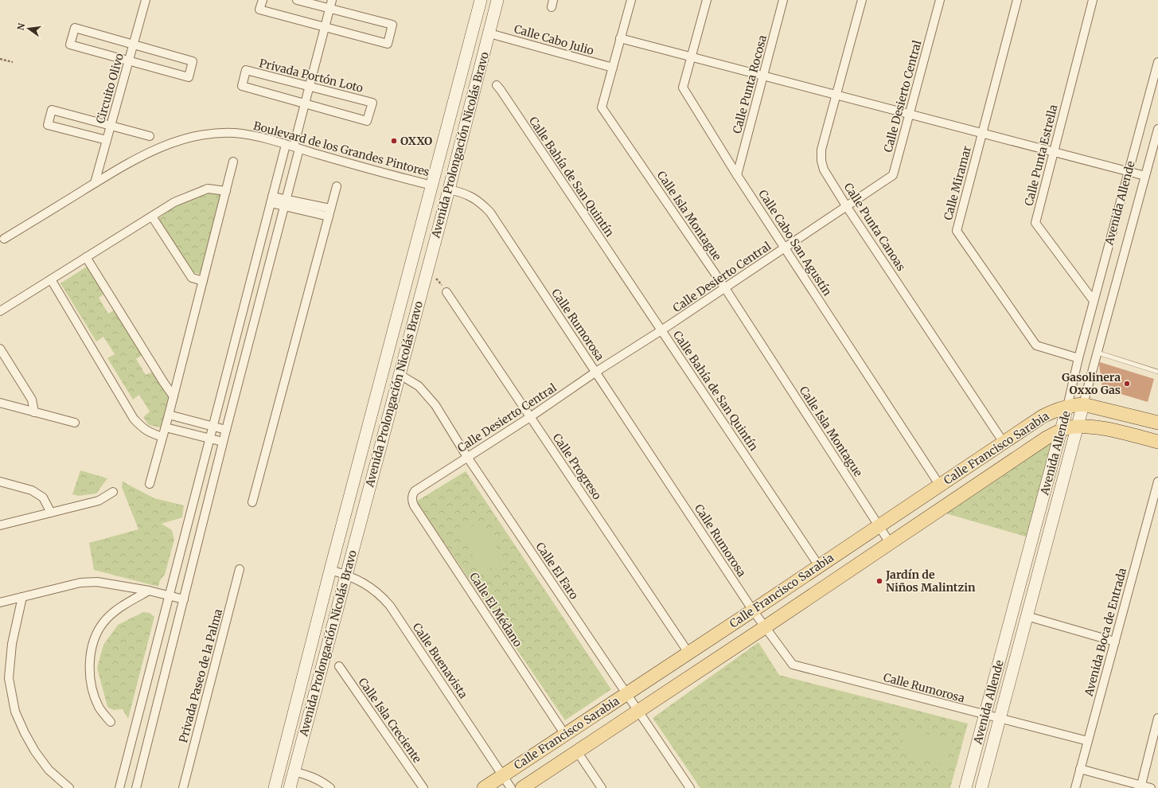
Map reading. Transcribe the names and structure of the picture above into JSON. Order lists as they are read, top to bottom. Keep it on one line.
{"streets":{"main road":["Avenida Prolongación Nicolás Bravo","Avenida Allende","Calle Francisco Sarabia"],"street":["Calle Cabo Julio","Privada Portón Loto","Calle Punta Rocosa","Circuito Olivo","Calle Desierto Central","Boulevard de los Grandes Pintores","Calle Punta Estrella","Calle Bahía de San Quintín","Calle Miramar","Calle Isla Montague","Calle Punta Canoas","Calle Cabo San Agustín","Calle Rumorosa","Calle Progreso","Calle El Faro","Calle El Médano","Avenida Boca de Entrada","Calle Buenavista","Privada Paseo de la Palma","Calle Isla Creciente"]},"crossings":[["Calle Cabo Julio","Avenida Prolongación Nicolás Bravo"],["Calle Cabo Julio","Calle Isla Montague"],["Calle Punta Rocosa","Calle Cabo San Agustín"],["Circuito Olivo","Boulevard de los Grandes Pintores"],["Calle Desierto Central","Calle Bahía de San Quintín"],["Calle Desierto Central","Calle Isla Montague"],["Calle Desierto Central","Calle Punta Canoas"],["Calle Desierto Central","Calle Cabo San Agustín"],["Calle Desierto Central","Calle Rumorosa"],["Calle Desierto Central","Calle Progreso"],["Calle Desierto Central","Calle El Faro"],["Calle Desierto Central","Calle El Médano"],["Avenida Prolongación Nicolás Bravo","Boulevard de los Grandes Pintores"],["Avenida Prolongación Nicolás Bravo","Calle Rumorosa"],["Avenida Prolongación Nicolás Bravo","Calle El Faro"],["Avenida Prolongación Nicolás Bravo","Calle Buenavista"],["Calle Punta Estrella","Avenida Allende"],["Calle Bahía de San Quintín","Calle Francisco Sarabia"],["Calle Miramar","Avenida Allende"],["Avenida Allende","Calle Rumorosa"],["Avenida Allende","Calle Francisco Sarabia"],["Calle Isla Montague","Calle Francisco Sarabia"],["Calle Punta Canoas","Calle Francisco Sarabia"],["Calle Cabo San Agustín","Calle Francisco Sarabia"],["Calle Rumorosa","Calle Francisco Sarabia"],["Calle Rumorosa","Avenida Boca de Entrada"],["Calle Francisco Sarabia","Calle Progreso"],["Calle Francisco Sarabia","Calle El Faro"],["Calle Francisco Sarabia","Calle El Médano"],["Calle Francisco Sarabia","Calle Buenavista"]],"places":["OXXO","Gasolinera Oxxo Gas","Jardín de Niños Malintzin"],"north":"left"}
